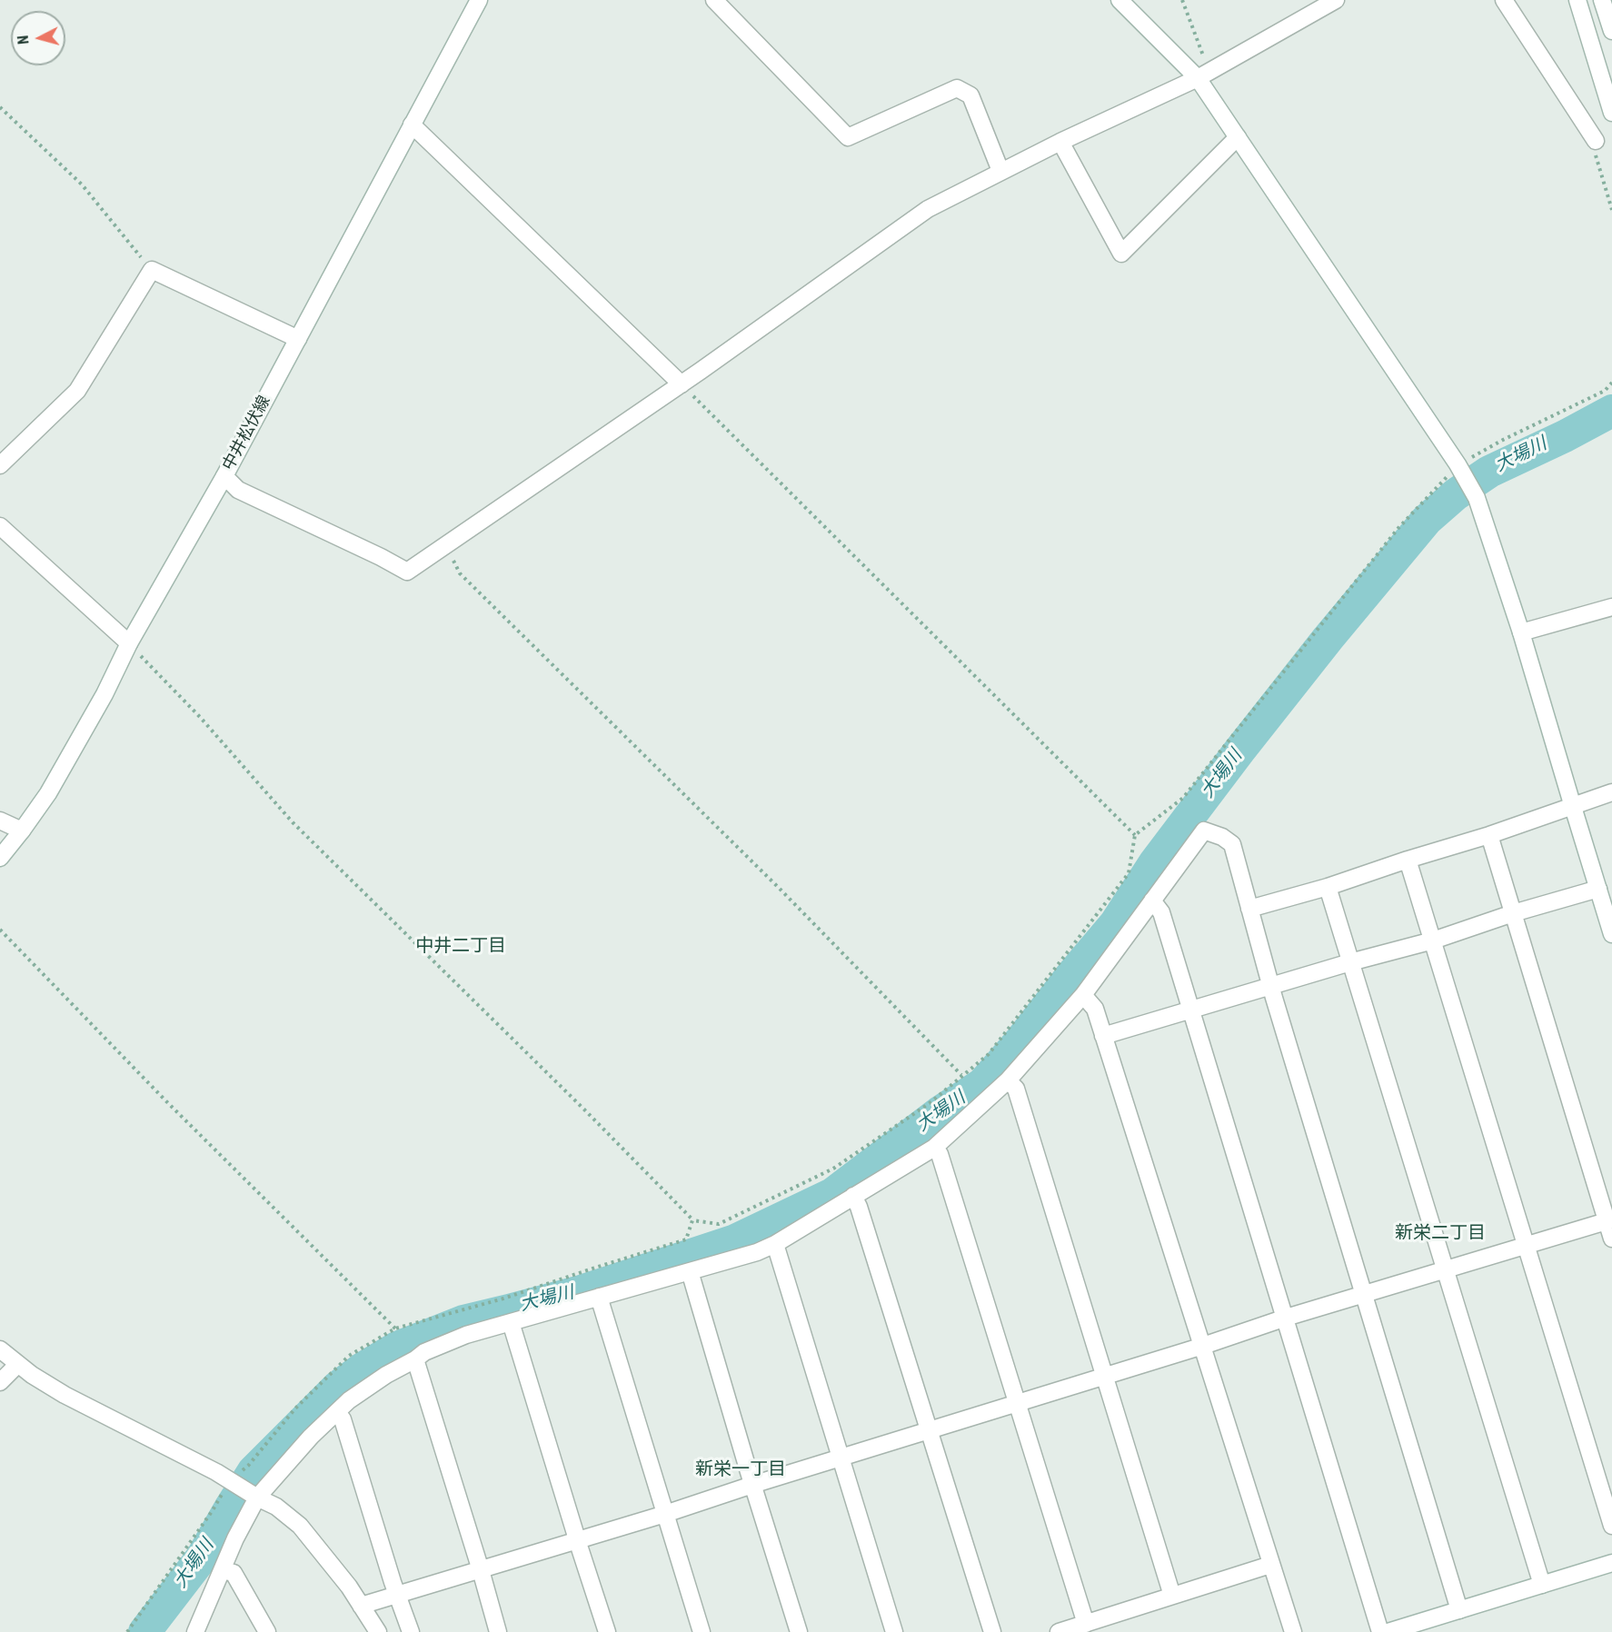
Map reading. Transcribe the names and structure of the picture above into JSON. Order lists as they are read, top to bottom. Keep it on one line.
{"streets":{"street":["中井松伏線"]},"districts":["中井二丁目","新栄二丁目","新栄一丁目"],"water":["大場川"],"north":"left"}
